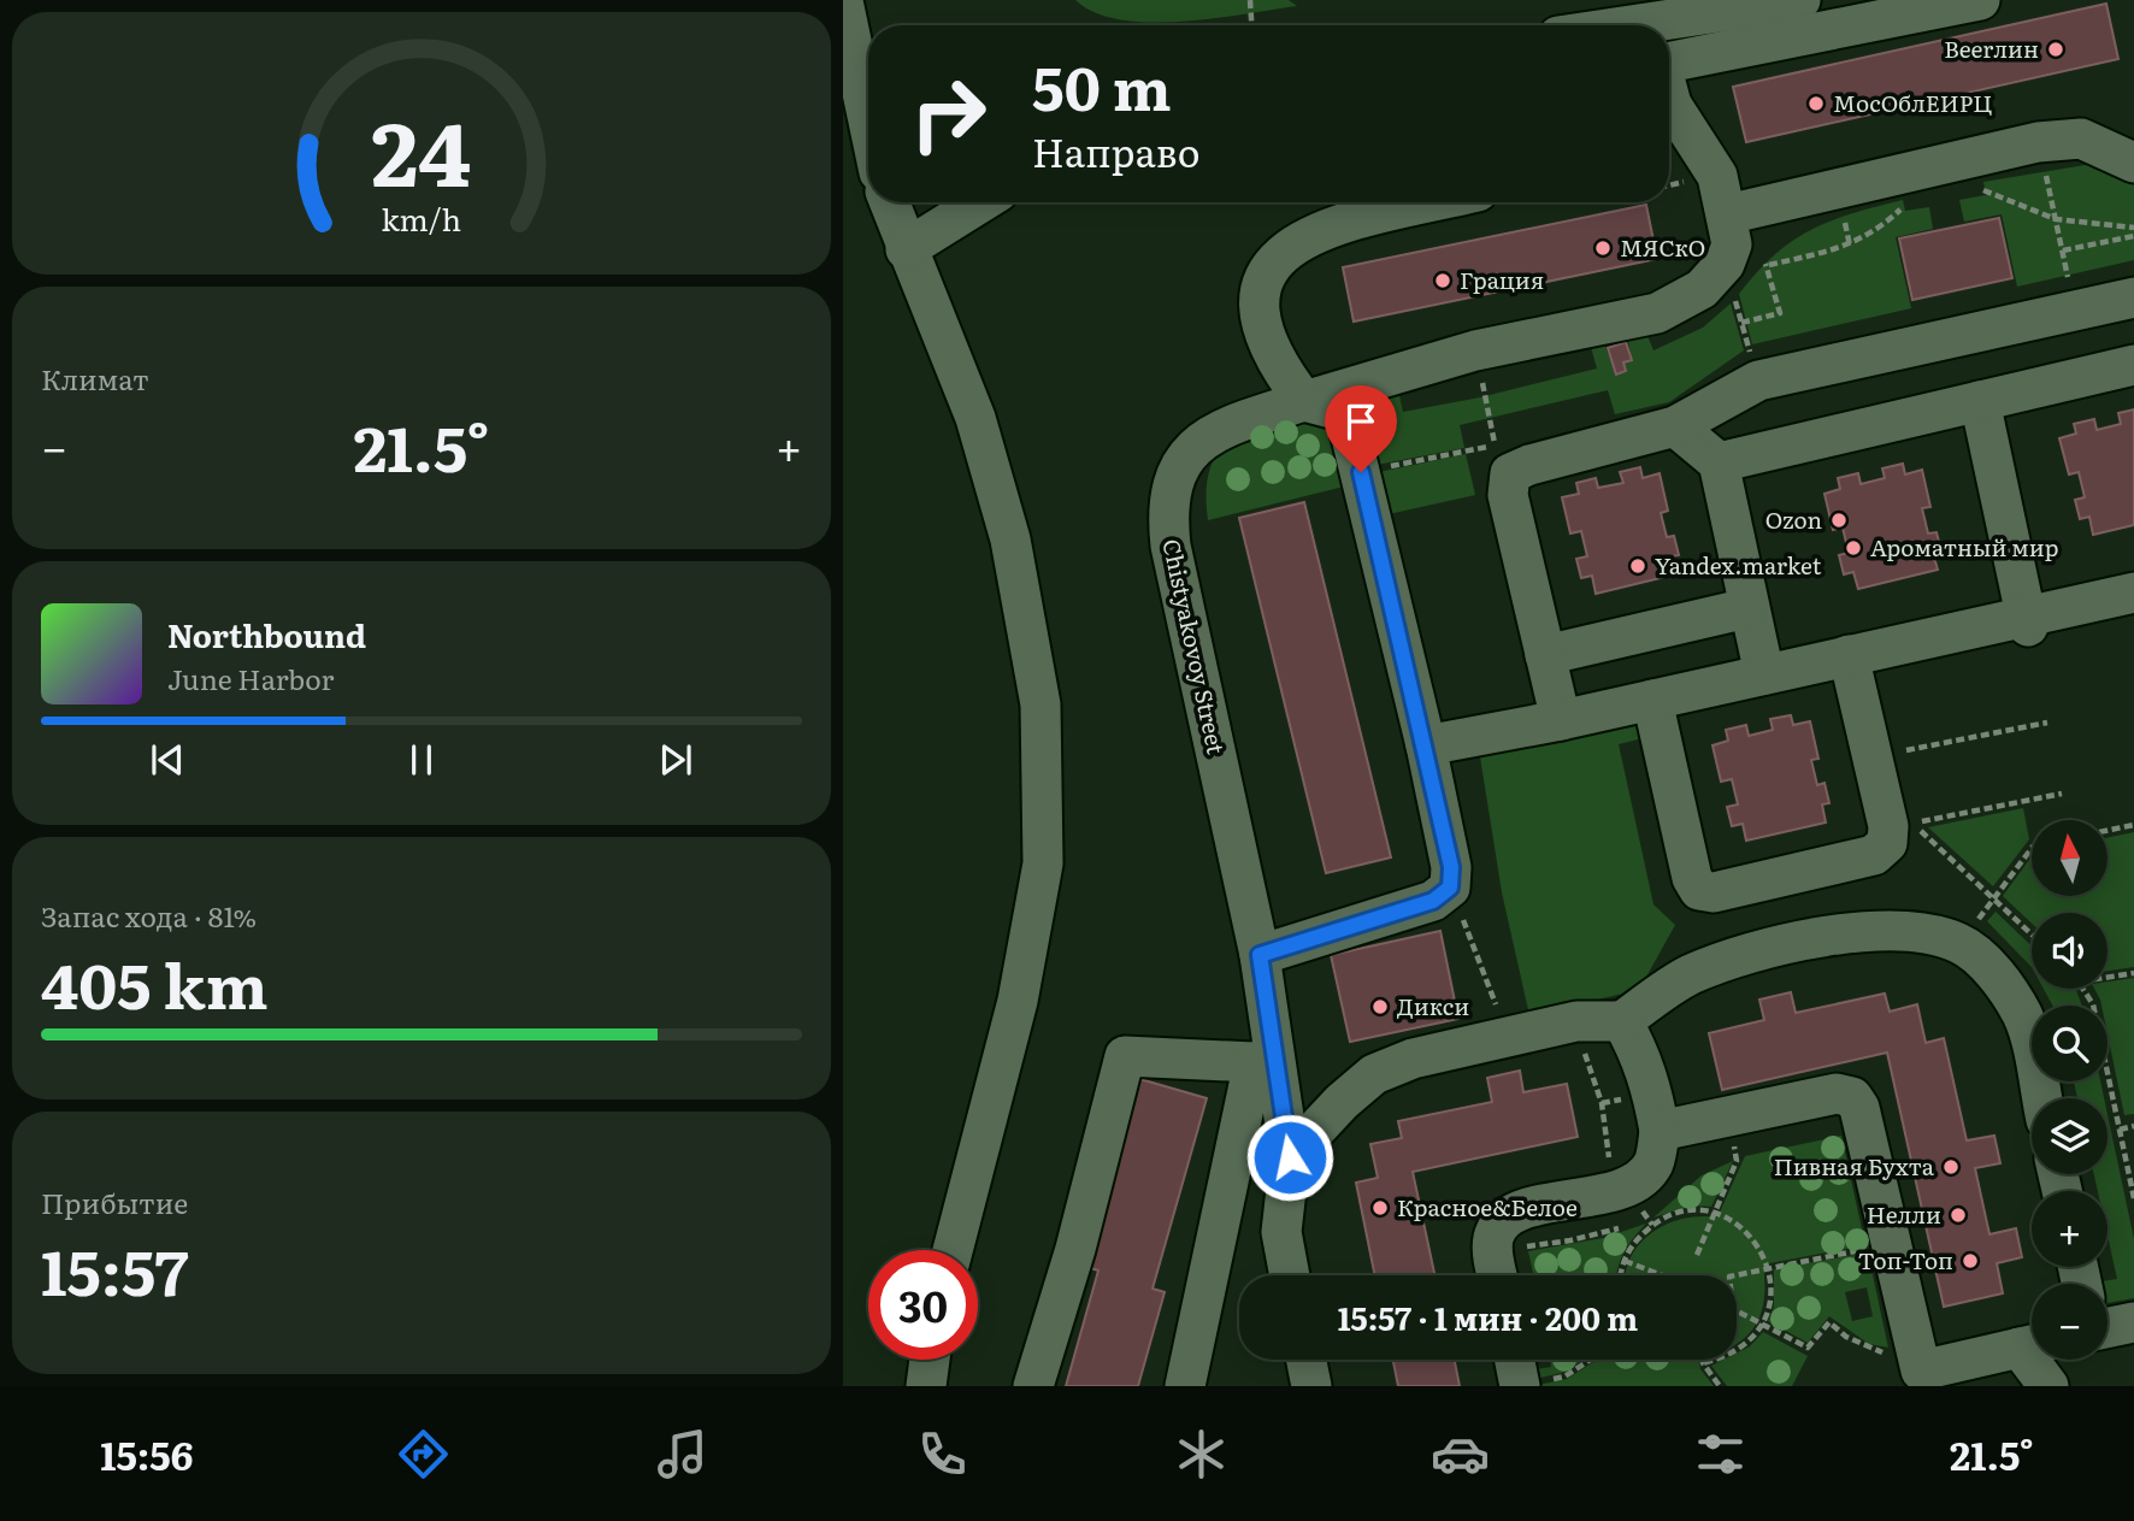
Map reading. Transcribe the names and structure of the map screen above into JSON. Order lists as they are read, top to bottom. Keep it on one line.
{"streets":{"street":["Chistyakovoy Street"]},"places":["Beerлин","МосОблЕИРЦ","МЯСкО","Грация","Ozon","Ароматный мир","Yandex.market","Дикси","Пивная Бухта","Красное&Белое","Нелли","Топ-Топ"],"north":"top","page":{"turn":["50 m","Направо"],"tile":["Климат",["Запас хода · 81%","405 km"],["Прибытие","15:57"]],"heat":["−","21.5°","+"],"song":["Northbound","June Harbor"],"map_buttons":["+","−"],"limit":"30","trip":"15:57 · 1 мин · 200 m","tabs":["15:56","21.5°"],"gauge":["24","km/h"]}}
